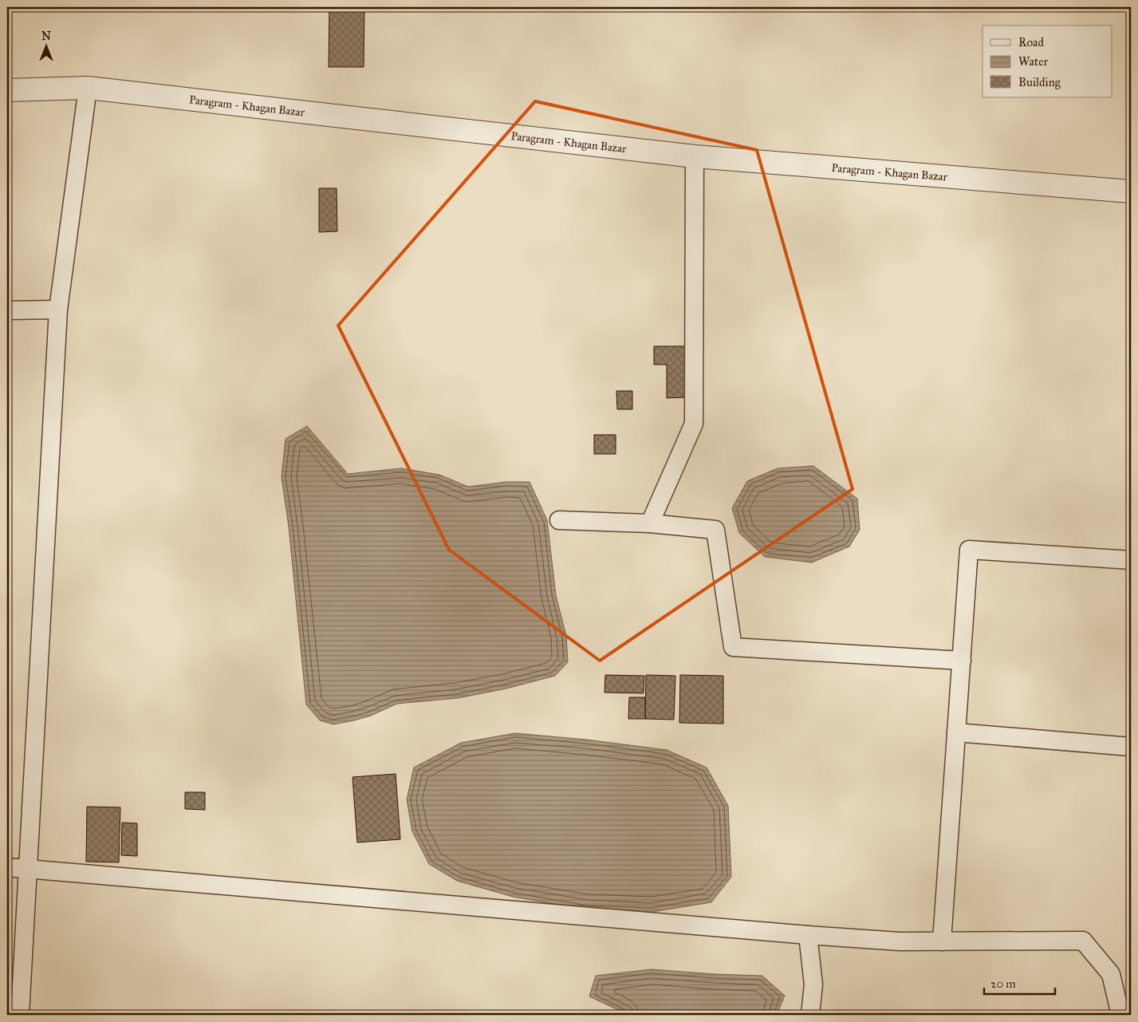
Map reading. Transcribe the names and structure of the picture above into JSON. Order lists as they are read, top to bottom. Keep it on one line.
{"streets":{"street":["Paragram - Khagan Bazar"]},"legend":["Road","Water","Building"],"scale_bar":"20 m","north":"top"}
